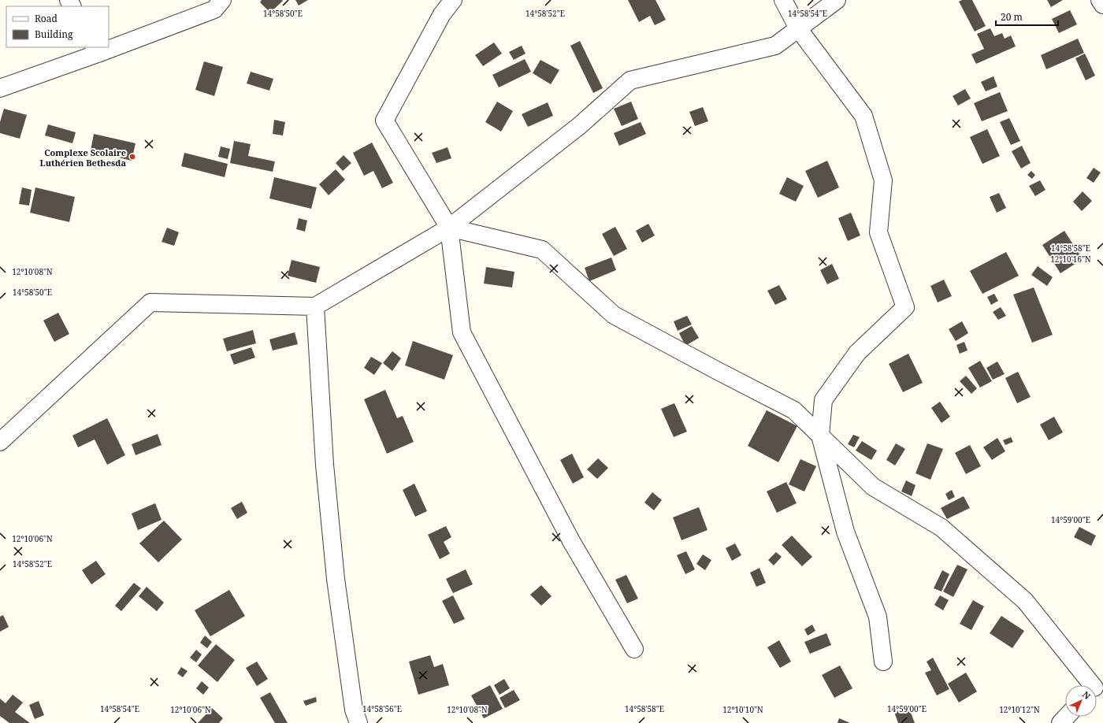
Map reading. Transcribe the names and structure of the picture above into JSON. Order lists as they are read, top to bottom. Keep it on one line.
{"places":["Complexe Scolaire Luthérien Bethesda"],"legend":["Road","Building"],"scale_bar":"20 m","north":"top right","coordinates":["14°58'50\"E","14°58'52\"E","14°58'54\"E","14°58'58\"E","12°10'16\"N","12°10'08\"N","14°59'00\"E","12°10'06\"N","14°58'56\"E","12°10'10\"N","12°10'12\"N"]}
